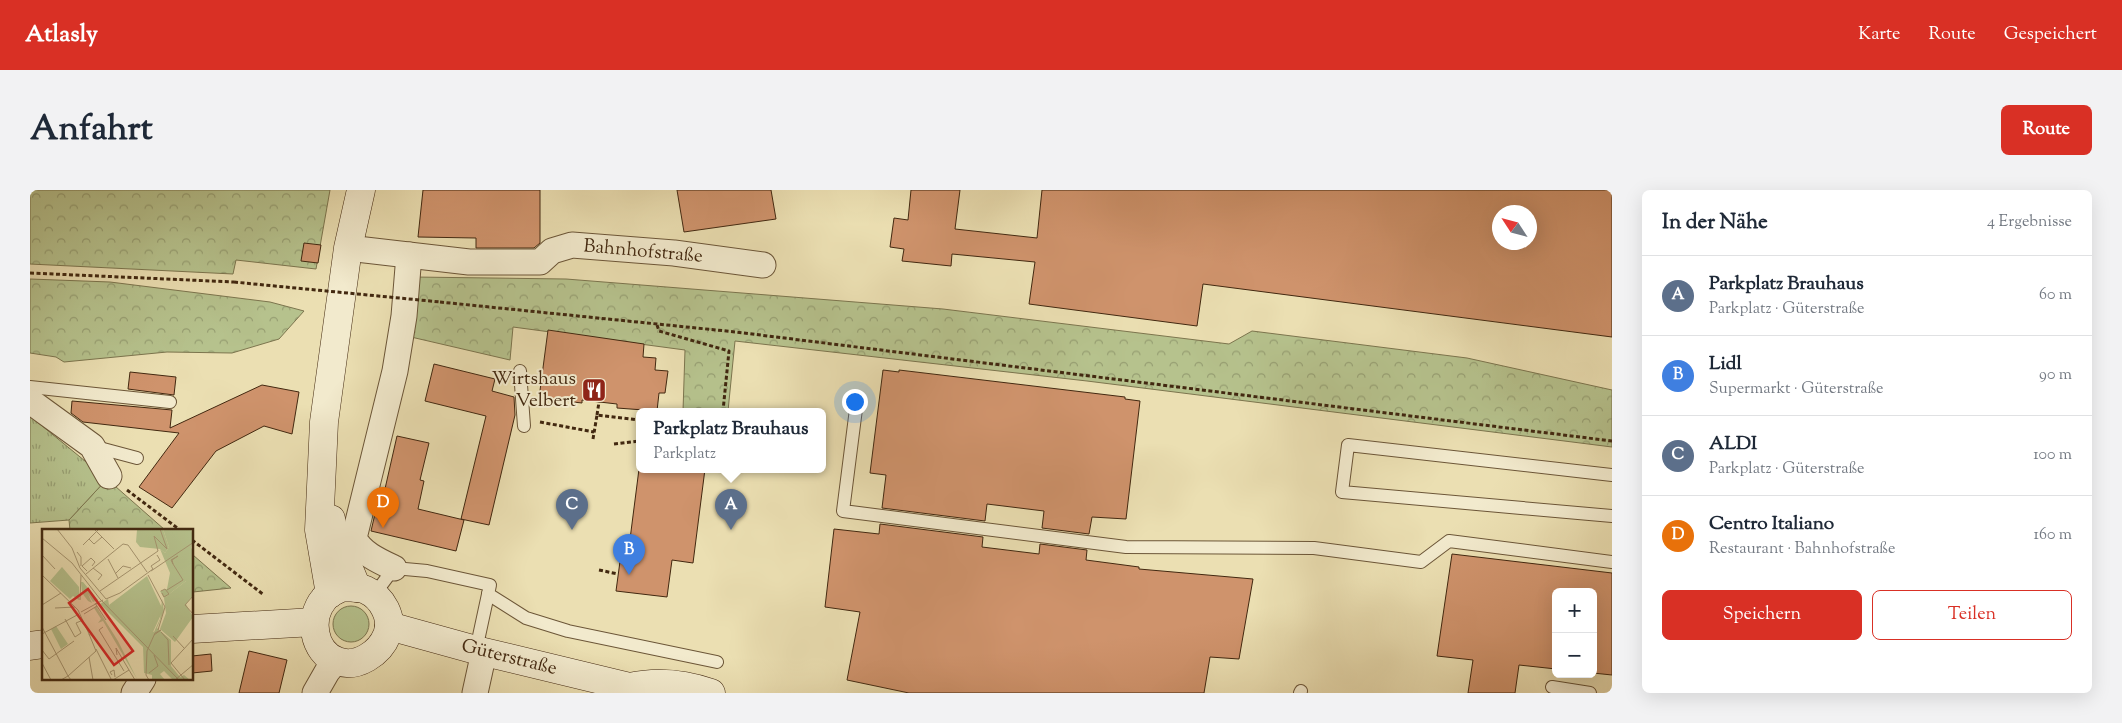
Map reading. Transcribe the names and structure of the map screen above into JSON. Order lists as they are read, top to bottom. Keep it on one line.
{"streets":{"main road":["Güterstraße"],"street":["Bahnhofstraße"]},"places":{"restaurant":["Wirtshaus Velbert"]},"north":"top left","page":{"header":"Atlasly","nav":["Karte","Route","Gespeichert"],"title":"Anfahrt","buttons":["Route",["Speichern","Teilen"]],"heading":["In der Nähe","4 Ergebnisse"],"list":[{"mark":"A","name":"Parkplatz Brauhaus","note":"Parkplatz · Güterstraße","value":"60 m"},{"mark":"B","name":"Lidl","note":"Supermarkt · Güterstraße","value":"90 m"},{"mark":"C","name":"ALDI","note":"Parkplatz · Güterstraße","value":"100 m"},{"mark":"D","name":"Centro Italiano","note":"Restaurant · Bahnhofstraße","value":"160 m"}],"popup":["Parkplatz Brauhaus","Parkplatz"],"pins":["D","A","C","B"],"map_buttons":["+","−"]}}
